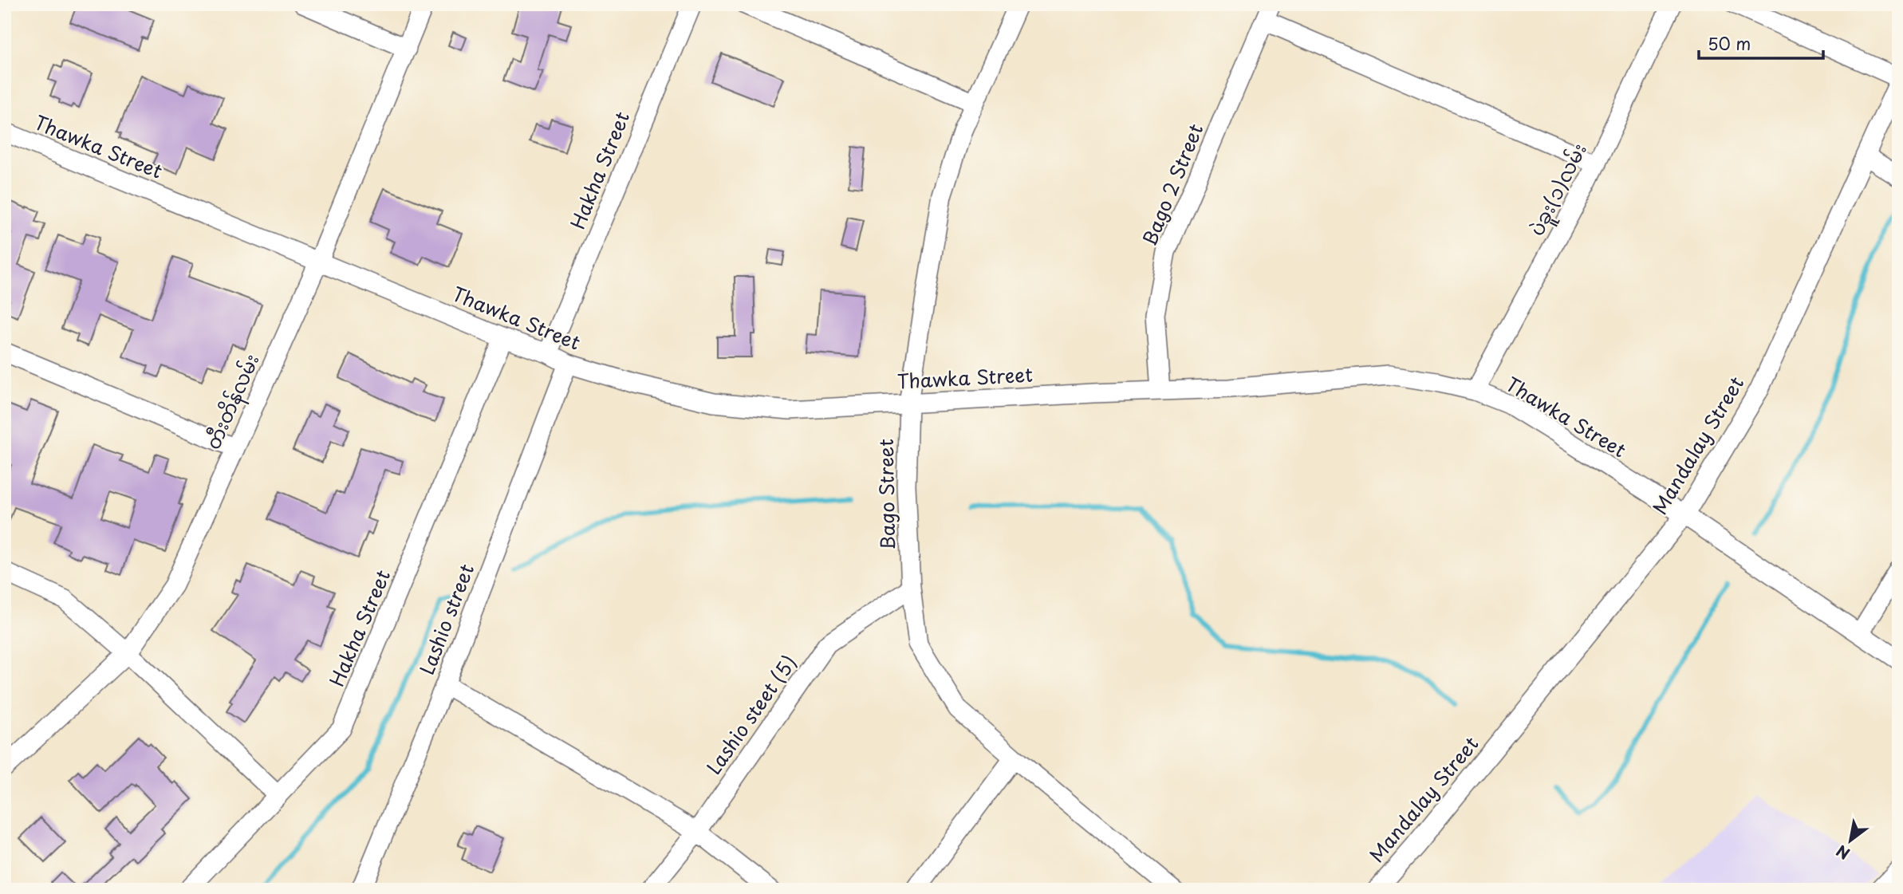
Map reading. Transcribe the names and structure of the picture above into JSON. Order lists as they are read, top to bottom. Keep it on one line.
{"streets":{"street":["Thawka Street","Hakha Street","Bago 2 Street","ပဲခူး(၁)လမ်း","တီးတိန်လမ်း","Mandalay Street","Bago Street","Lashio street","Lashio steet (5)"]},"crossings":[["Thawka Street","Hakha Street"],["Thawka Street","Bago 2 Street"],["Thawka Street","ပဲခူး(၁)လမ်း"],["Thawka Street","တီးတိန်လမ်း"],["Thawka Street","Mandalay Street"],["Thawka Street","Bago Street"],["Thawka Street","Lashio street"],["Bago Street","Lashio steet (5)"]],"scale_bar":"50 m","north":"bottom left"}
